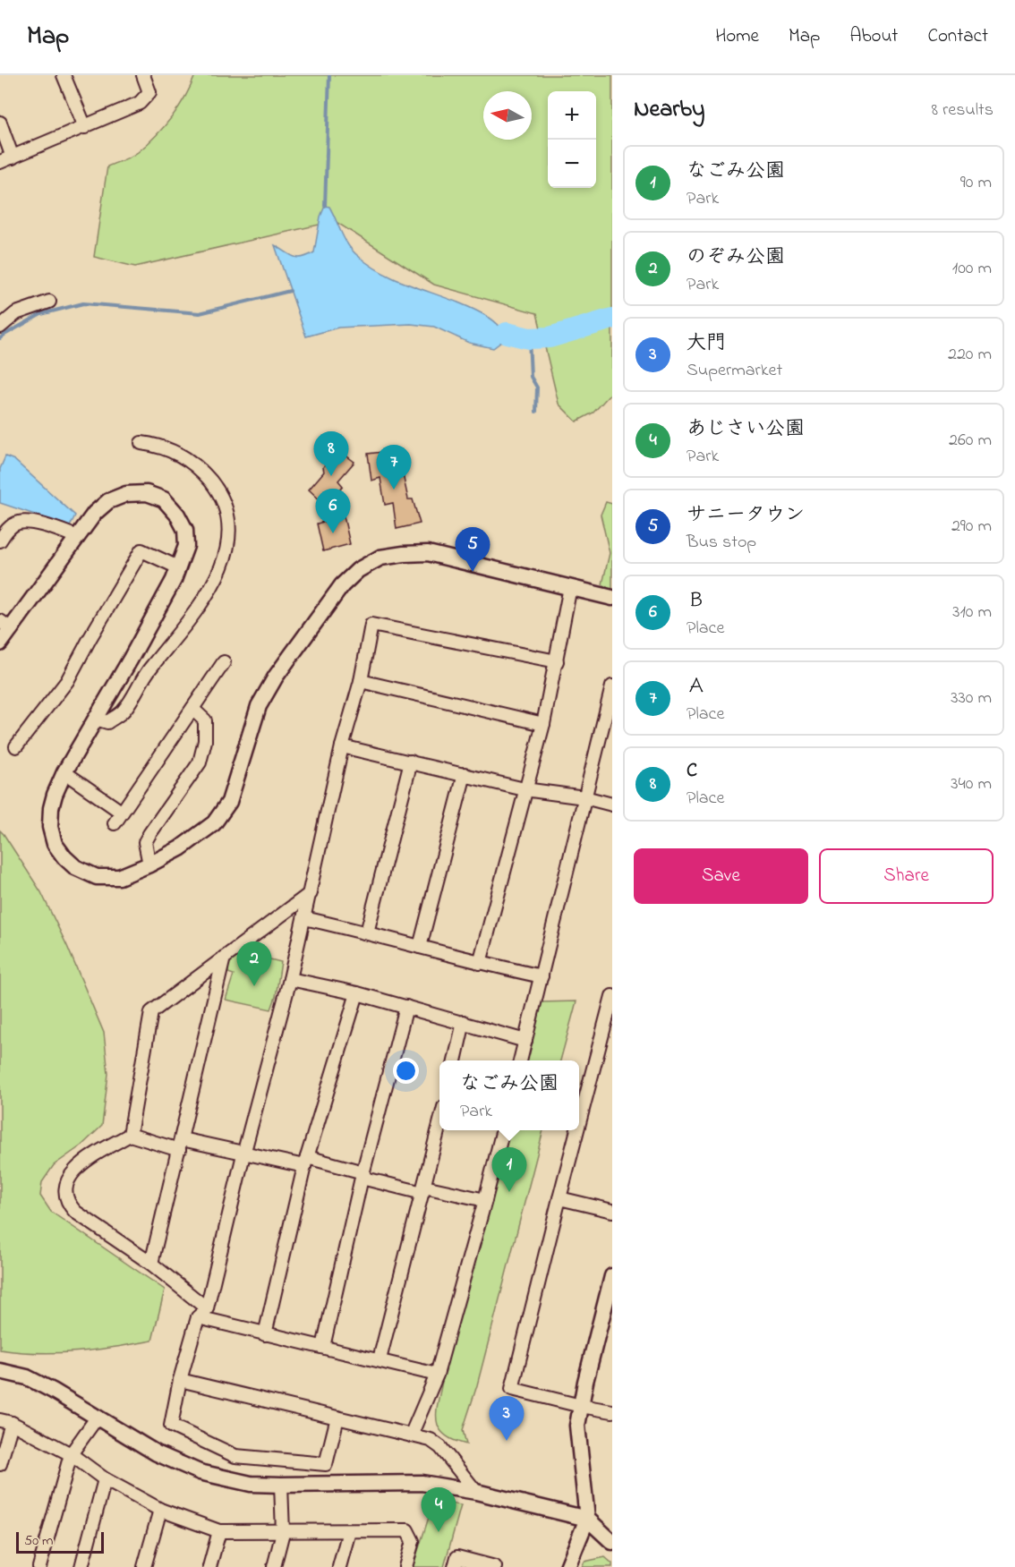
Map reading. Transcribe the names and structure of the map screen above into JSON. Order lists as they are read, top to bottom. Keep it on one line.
{"scale_bar":"50 m","north":"left","page":{"header":"Map","nav":["Home","Map","About","Contact"],"heading":["Nearby","8 results"],"map_buttons":["+","−"],"list":[{"mark":"1","name":"なごみ公園","note":"Park","value":"90 m"},{"mark":"2","name":"のぞみ公園","note":"Park","value":"100 m"},{"mark":"3","name":"大門","note":"Supermarket","value":"220 m"},{"mark":"4","name":"あじさい公園","note":"Park","value":"260 m"},{"mark":"5","name":"サニータウン","note":"Bus stop","value":"290 m"},{"mark":"6","name":"Ｂ","note":"Place","value":"310 m"},{"mark":"7","name":"Ａ","note":"Place","value":"330 m"},{"mark":"8","name":"C","note":"Place","value":"340 m"}],"pins":["8","7","6","5","2","1","3","4"],"buttons":["Save","Share"],"popup":["なごみ公園","Park"],"scale":"50 m"}}
